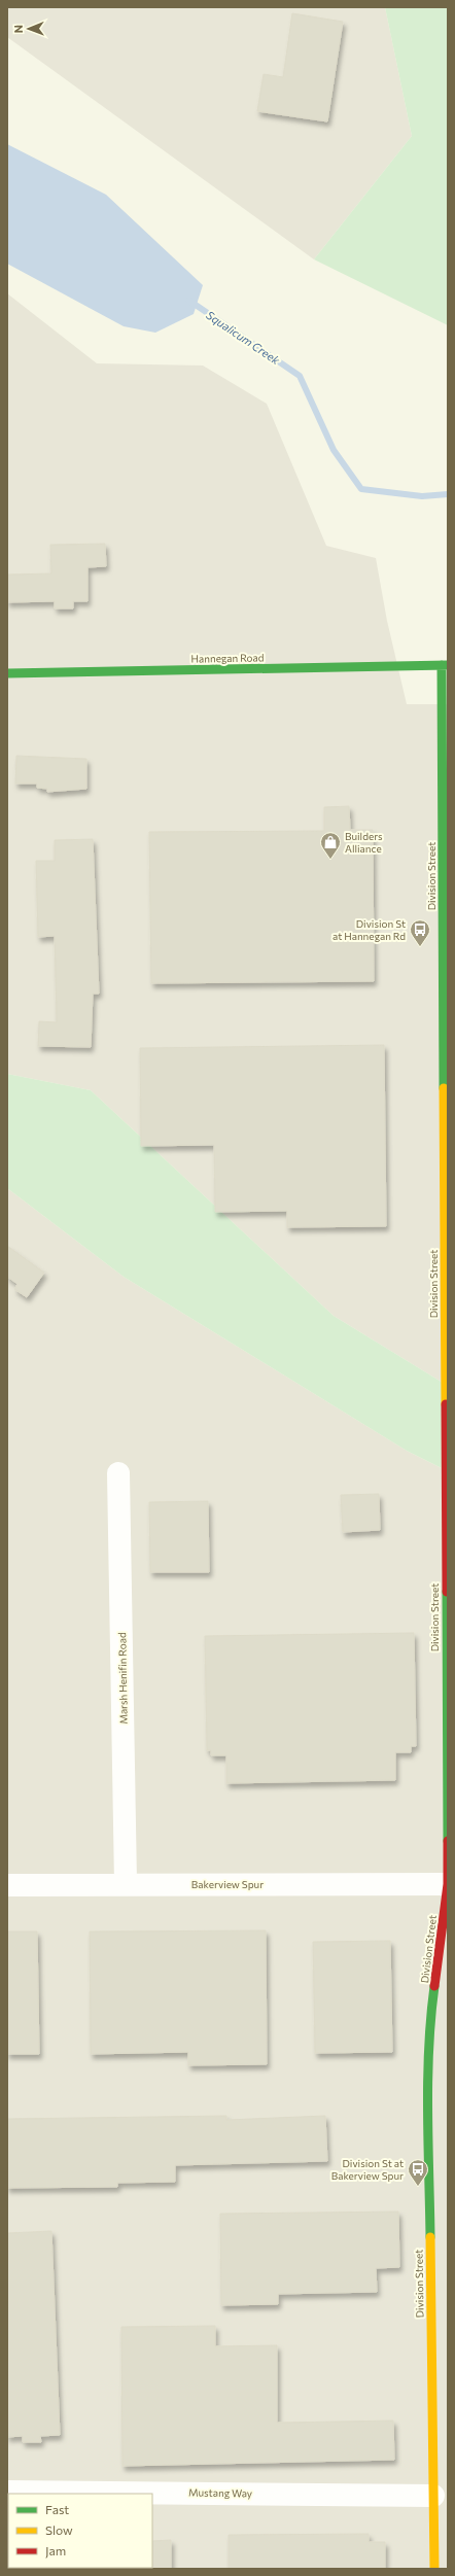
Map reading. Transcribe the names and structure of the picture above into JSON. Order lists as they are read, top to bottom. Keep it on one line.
{"streets":{"street":["Hannegan Road","Division Street","Marsh Henifin Road","Bakerview Spur","Mustang Way"]},"crossings":[["Hannegan Road","Division Street"],["Division Street","Bakerview Spur"],["Division Street","Mustang Way"],["Marsh Henifin Road","Bakerview Spur"]],"water":["Squalicum Creek"],"places":{"shop":["Builders Alliance"],"bus stop":["Division St at Hannegan Rd","Division St at Bakerview Spur"]},"legend":["Fast","Slow","Jam"],"north":"left"}
